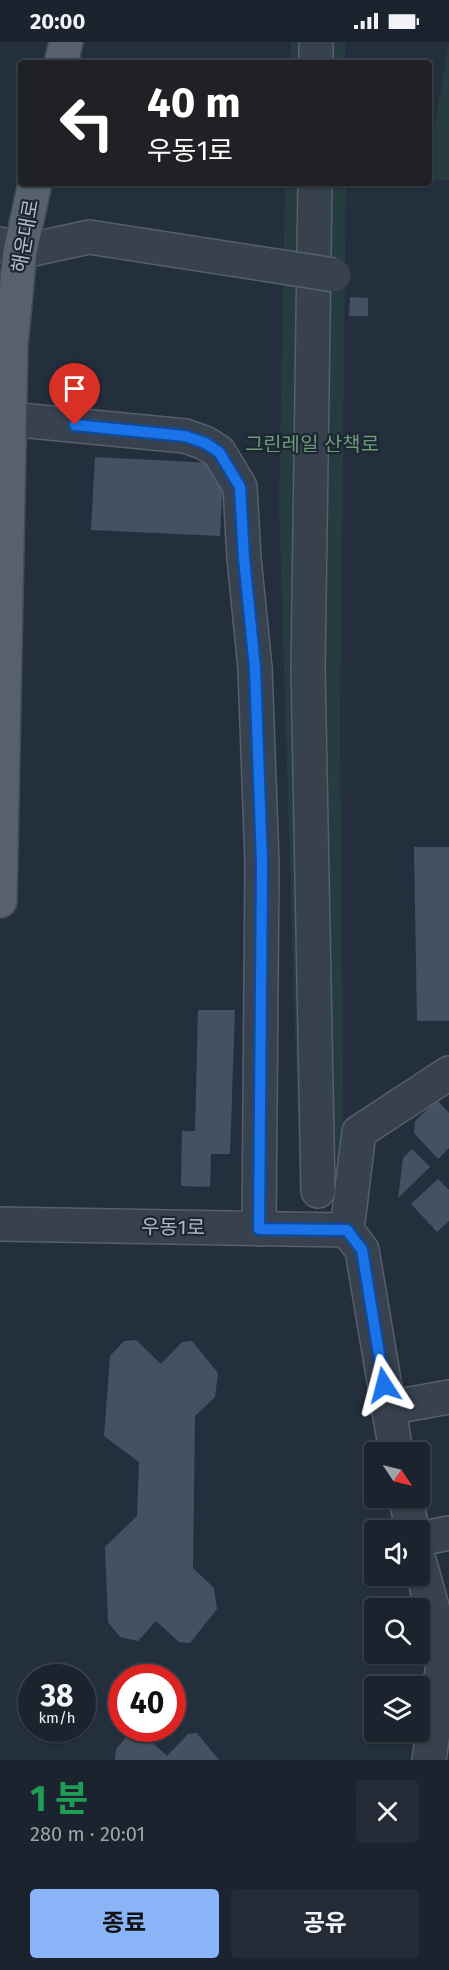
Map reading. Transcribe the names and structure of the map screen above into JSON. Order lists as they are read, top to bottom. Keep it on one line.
{"streets":{"main road":["해운대로"],"street":["우동1로"]},"parks":["그린레일 산책로"],"north":"bottom right","page":{"status":"20:00","turn":["40 m","우동1로"],"speed":"38 km/h","limit":"40","heading":["1 분","280 m · 20:01"],"buttons":["종료","공유"]}}
